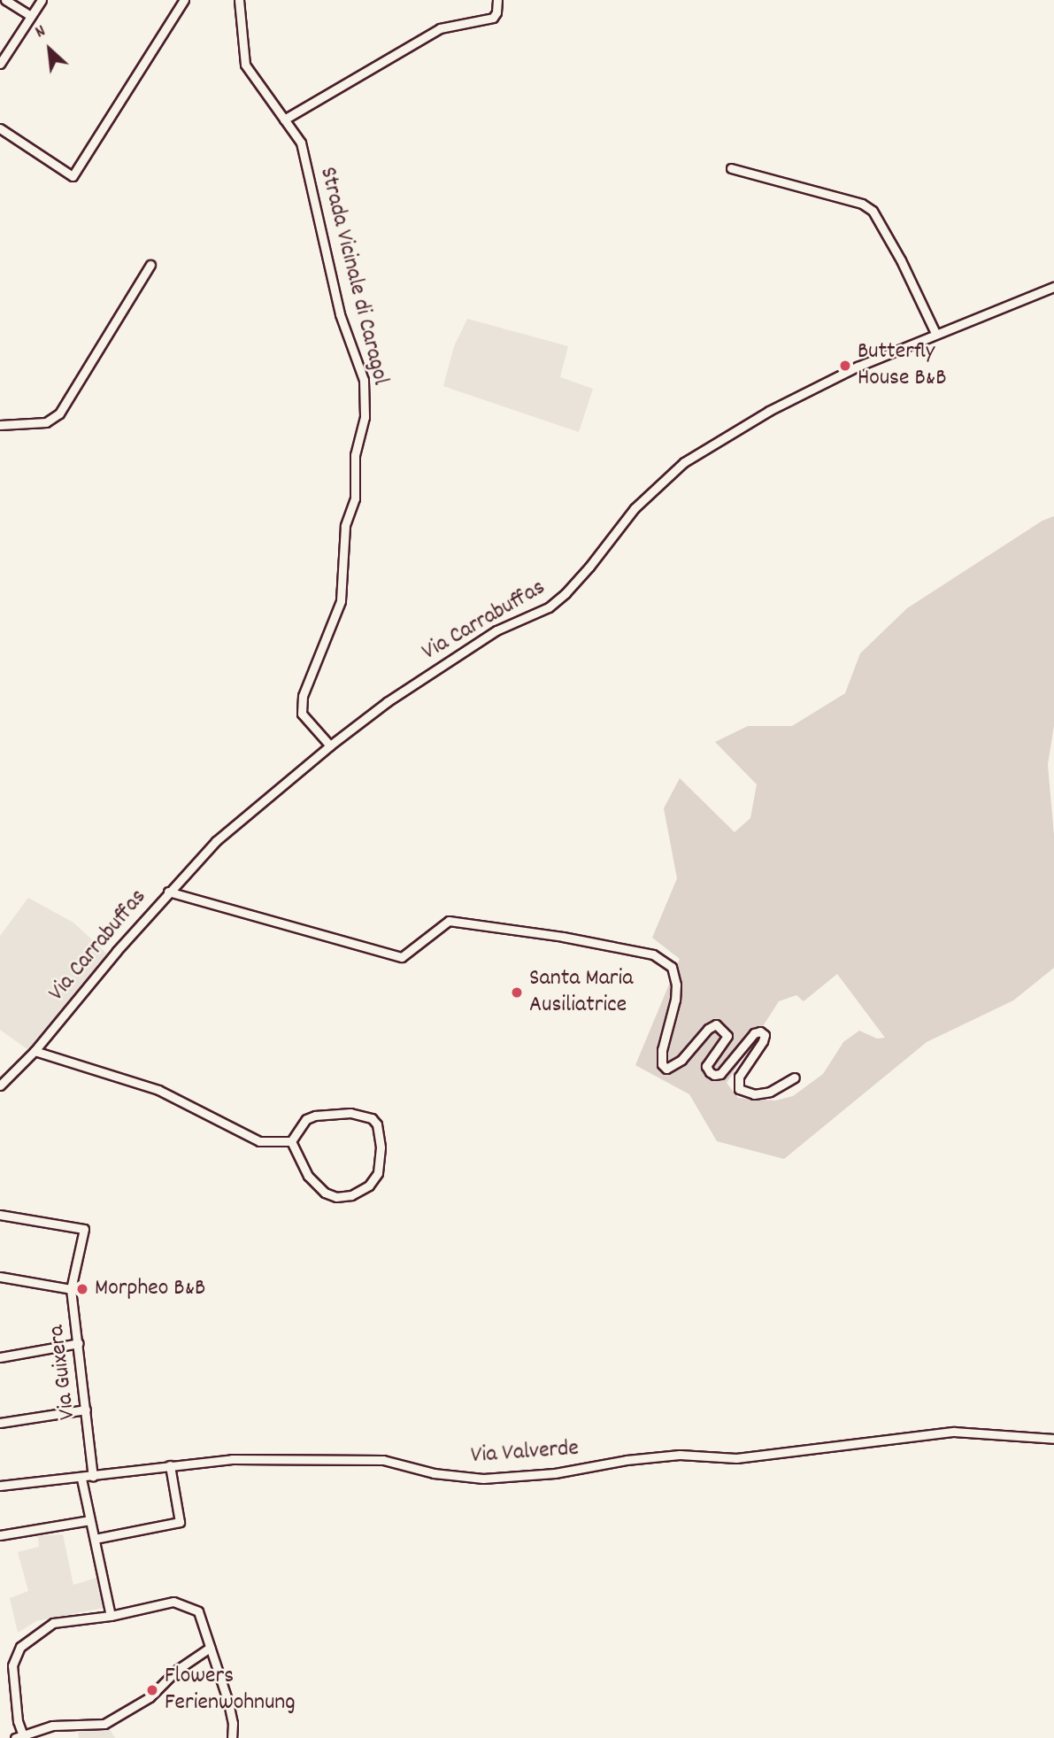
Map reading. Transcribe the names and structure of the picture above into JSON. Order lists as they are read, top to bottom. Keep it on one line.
{"streets":{"street":["Strada Vicinale di Caragol","Via Carrabuffas","Via Guixera","Via Valverde"]},"crossings":[["Strada Vicinale di Caragol","Via Carrabuffas"],["Via Guixera","Via Valverde"]],"places":["Butterfly House B&B","Santa Maria Ausiliatrice","Morpheo B&B","Flowers Ferienwohnung"],"north":"top left"}
